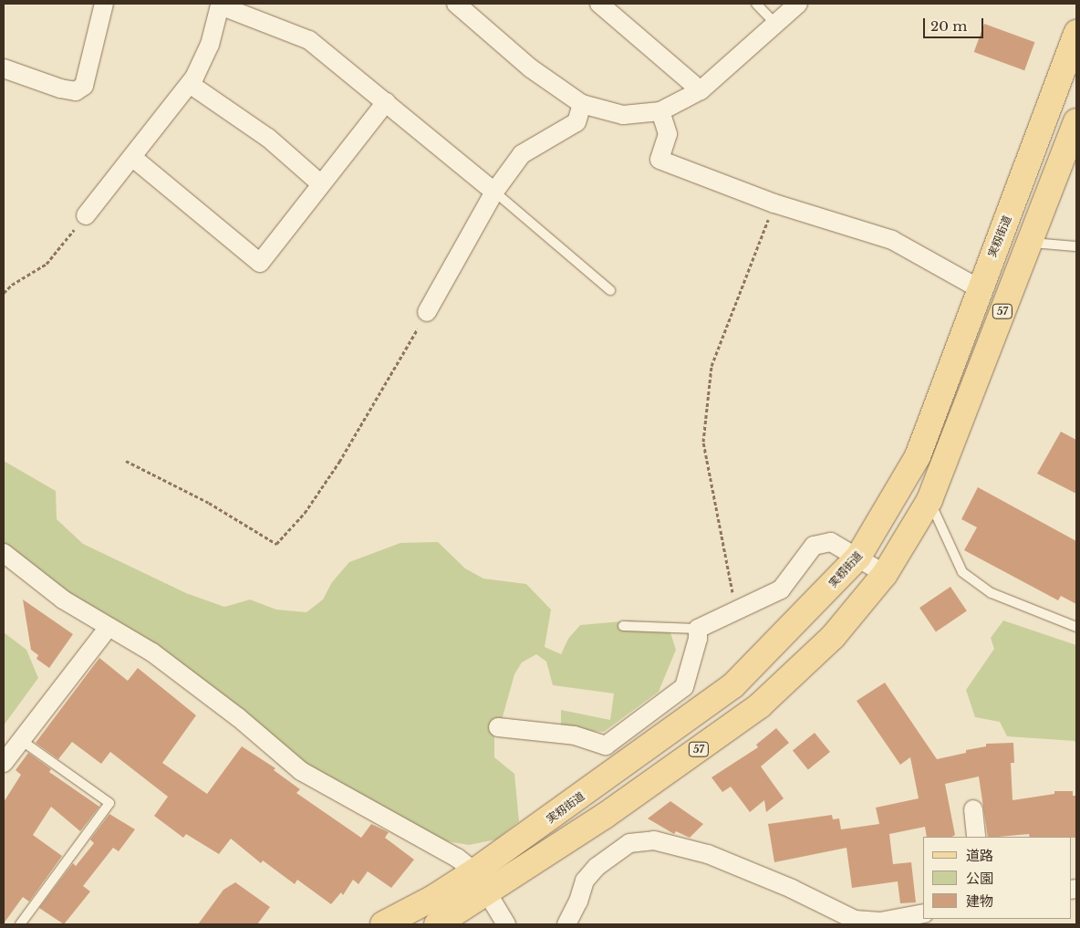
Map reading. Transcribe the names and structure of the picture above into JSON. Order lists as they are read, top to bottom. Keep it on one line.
{"streets":{"main road":["実籾街道","57"]},"legend":["道路","公園","建物"],"scale_bar":"20 m"}
